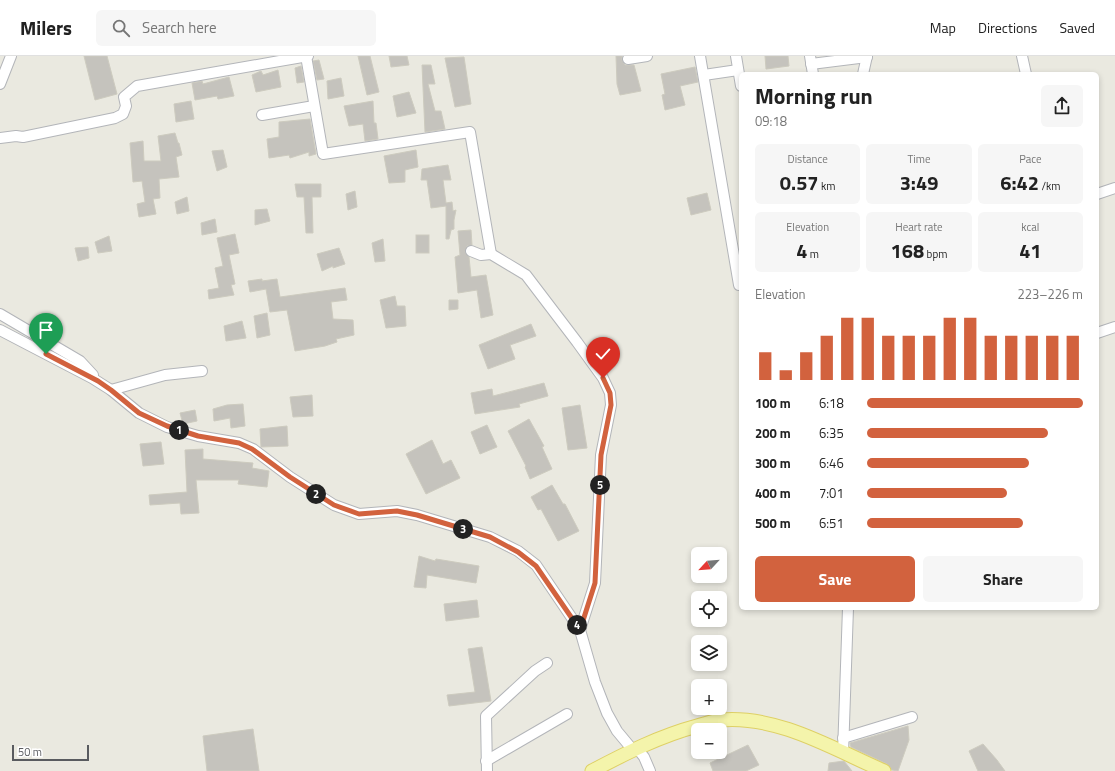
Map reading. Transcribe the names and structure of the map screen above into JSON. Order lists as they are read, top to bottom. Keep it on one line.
{"scale_bar":"50 m","north":"bottom left","page":{"header":"Milers","search":"Search here","nav":["Map","Directions","Saved"],"heading":["Morning run","09:18"],"stats":[["Distance","0.57 km"],["Time","3:49"],["Pace","6:42 /km"],["Elevation","4 m"],["Heart rate","168 bpm"],["kcal","41"]],"chart":["Elevation","223–226 m"],"list":[{"name":"100 m","note":"6:18"},{"name":"200 m","note":"6:35"},{"name":"300 m","note":"6:46"},{"name":"400 m","note":"7:01"},{"name":"500 m","note":"6:51"}],"pins":["1","5","2","3","4"],"map_buttons":["+","−"],"buttons":["Save","Share"],"scale":"50 m"}}
